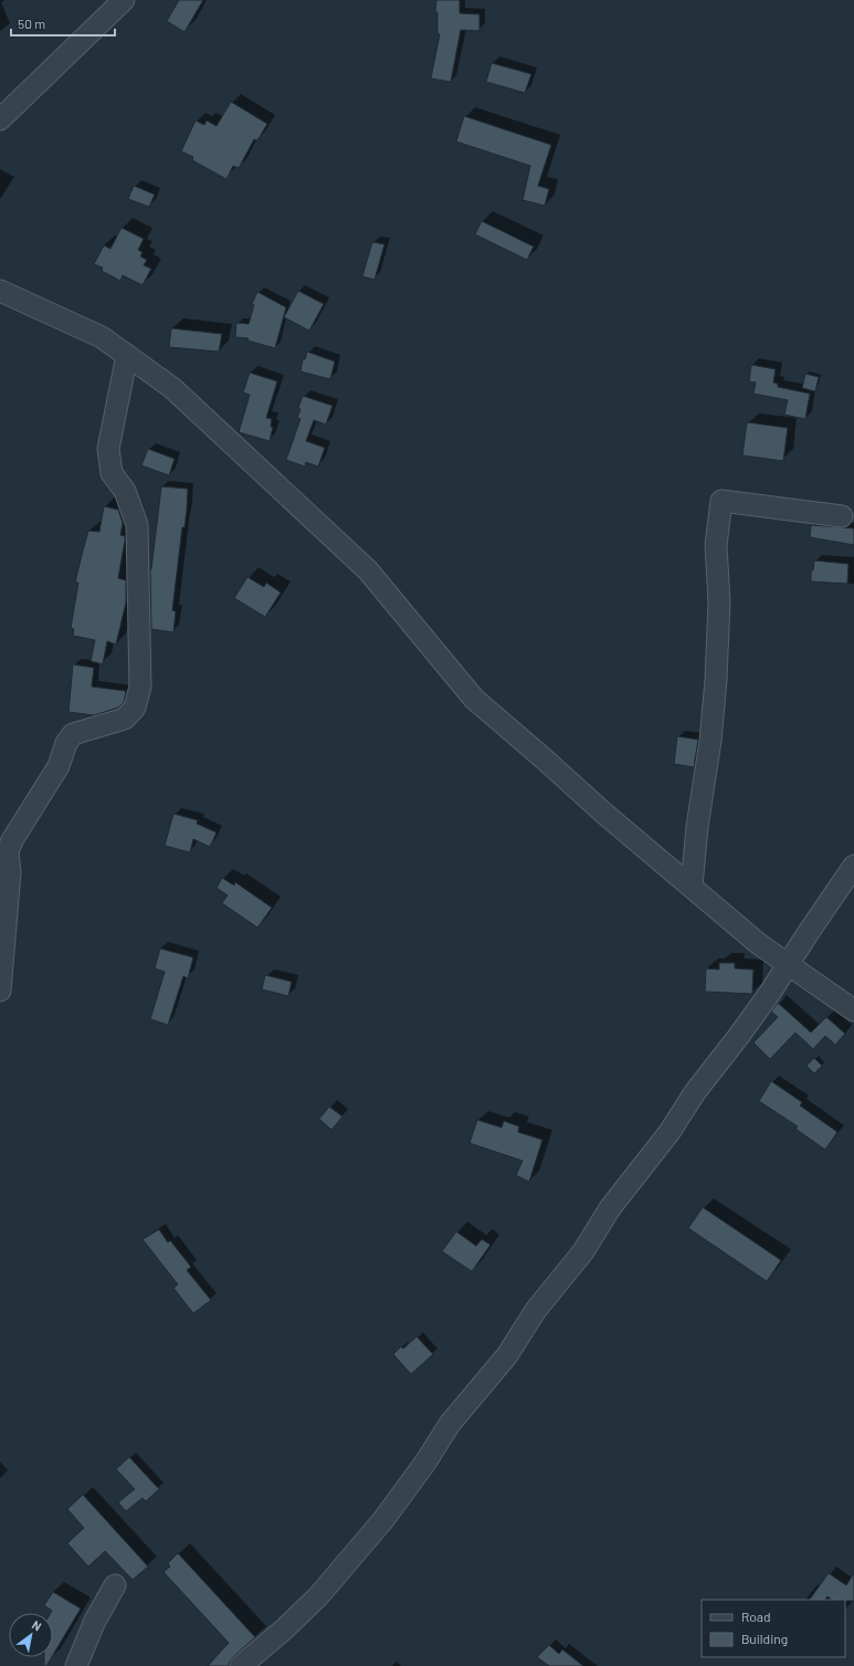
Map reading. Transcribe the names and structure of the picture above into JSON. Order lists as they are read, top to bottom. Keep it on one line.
{"legend":["Road","Building"],"scale_bar":"50 m","north":"top right"}
